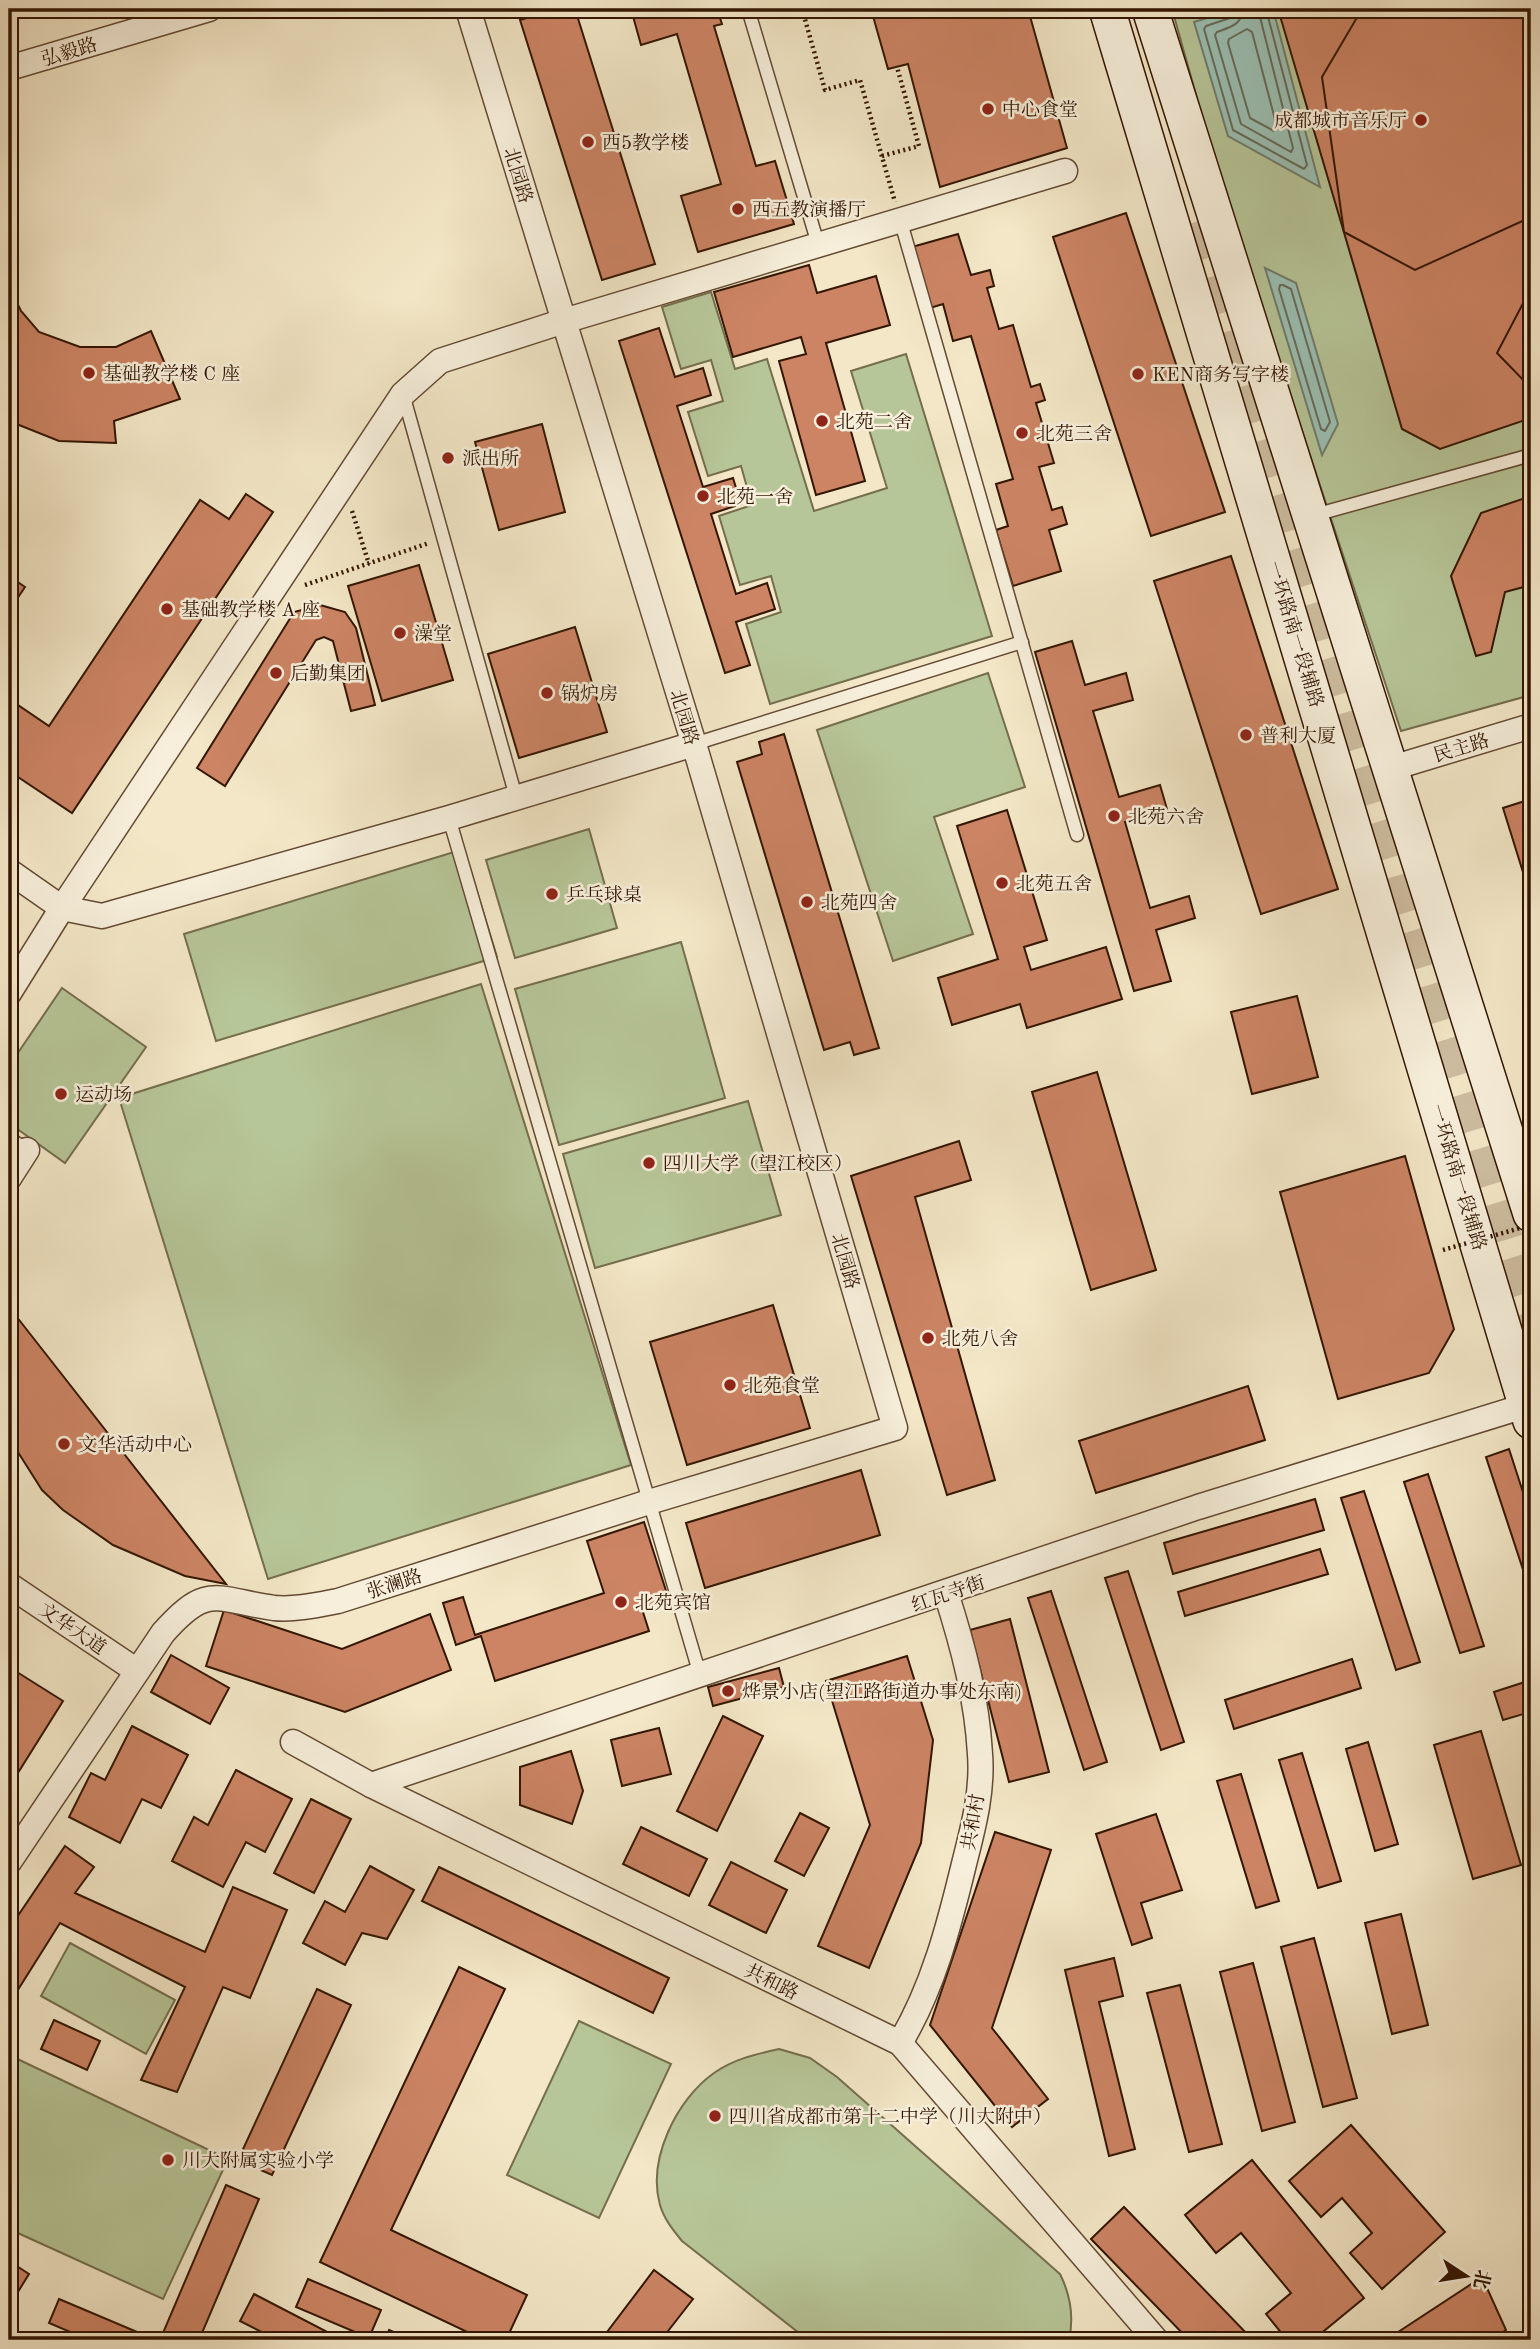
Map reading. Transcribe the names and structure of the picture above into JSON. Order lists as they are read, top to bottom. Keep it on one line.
{"streets":{"main road":["一环路南一段辅路"],"street":["弘毅路","北园路","民主路","张澜路","红瓦寺街","文华大道","共和村","共和路"]},"crossings":[["北园路","张澜路"],["一环路南一段辅路","红瓦寺街"],["张澜路","文华大道"],["红瓦寺街","共和村"],["红瓦寺街","共和路"],["共和村","共和路"]],"places":["中心食堂","成都城市音乐厅","西5教学楼","西五教演播厅","基础教学楼 C 座","KEN商务写字楼","北苑二舍","北苑三舍","派出所","北苑一舍","基础教学楼 A 座","澡堂","后勤集团","锅炉房","普利大厦","北苑六舍","北苑五舍","乒乓球桌","北苑四舍","运动场","四川大学（望江校区）","北苑八舍","北苑食堂","文华活动中心","北苑宾馆","烨景小店(望江路街道办事处东南)","四川省成都市第十二中学（川大附中）","川大附属实验小学"],"north":"right"}
